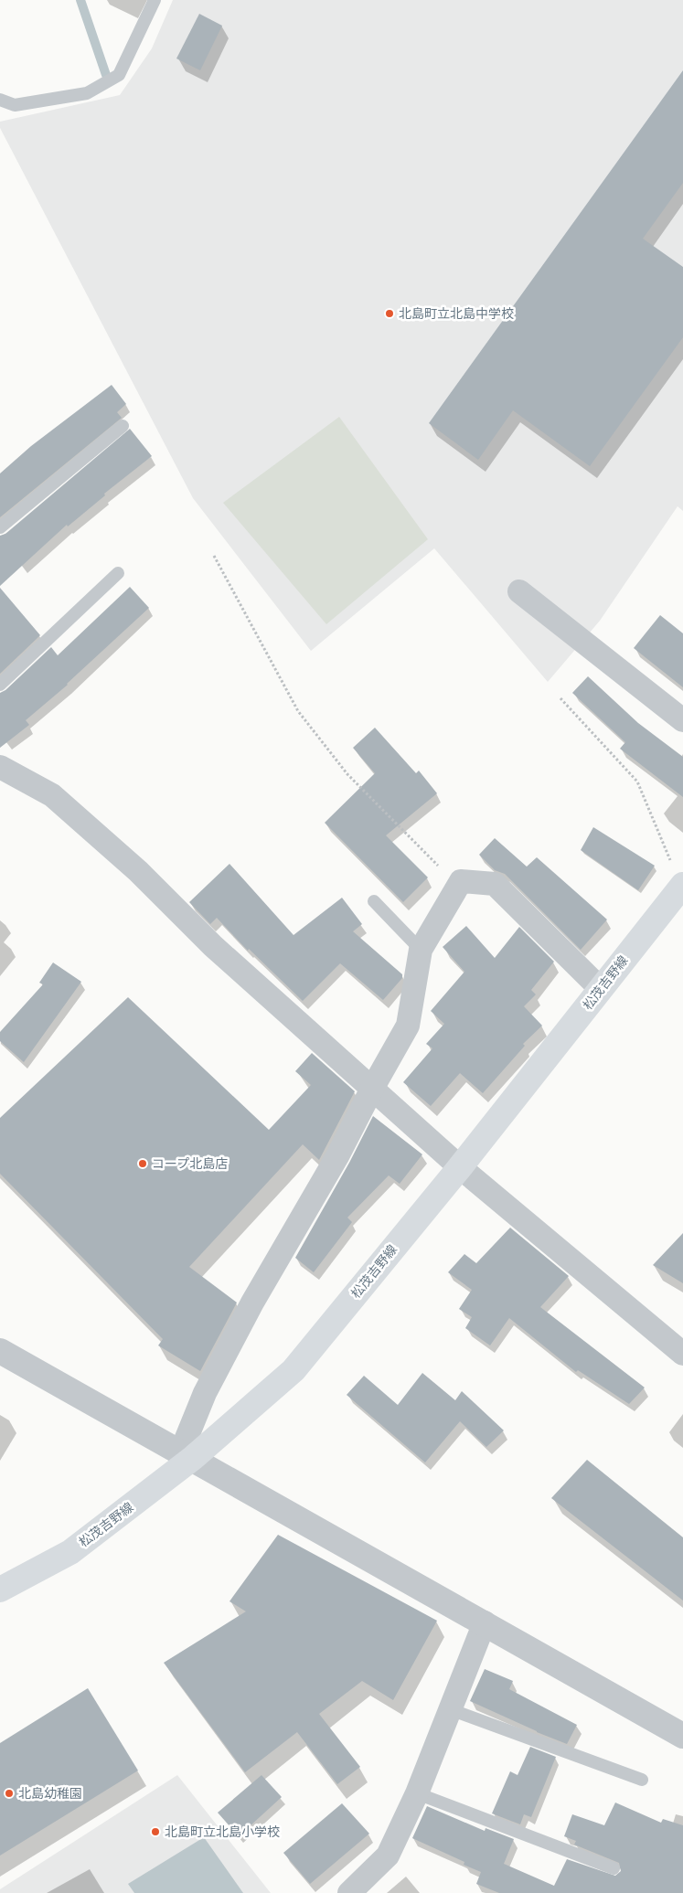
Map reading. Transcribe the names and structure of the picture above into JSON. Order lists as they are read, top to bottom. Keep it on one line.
{"streets":{"main road":["松茂吉野線"]},"places":["北島町立北島中学校","コープ北島店","北島幼稚園","北島町立北島小学校"]}
